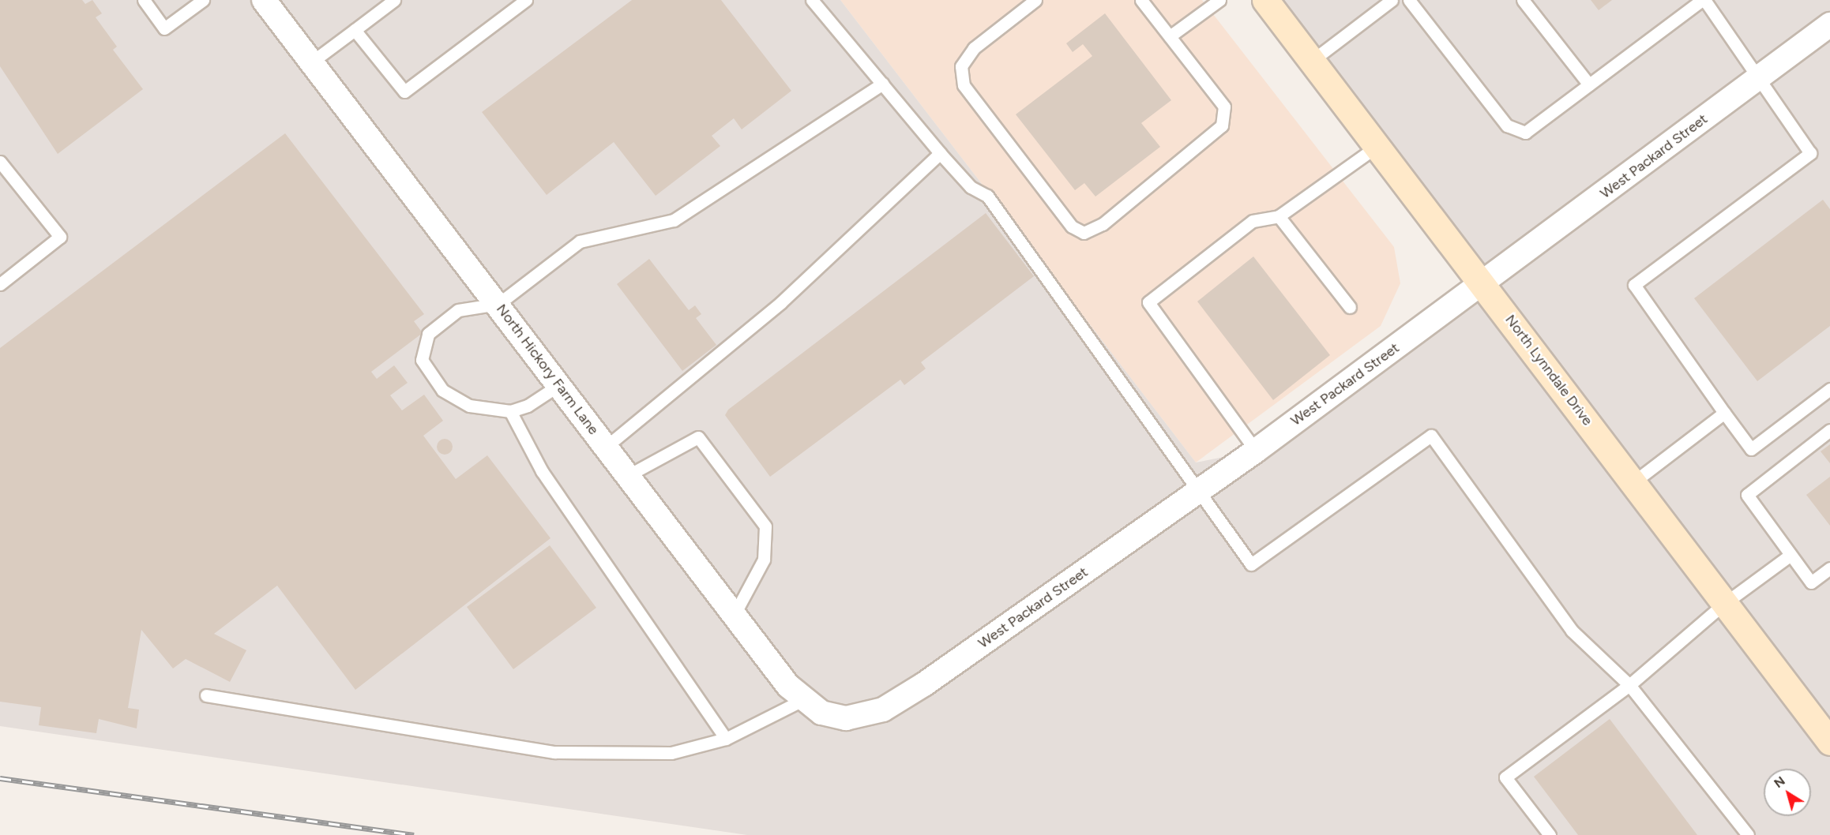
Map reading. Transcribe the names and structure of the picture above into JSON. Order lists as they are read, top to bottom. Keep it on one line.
{"streets":{"main road":["North Lynndale Drive"],"street":["West Packard Street","North Hickory Farm Lane"]},"crossings":[["West Packard Street","North Hickory Farm Lane"],["West Packard Street","North Lynndale Drive"]],"north":"top left"}
